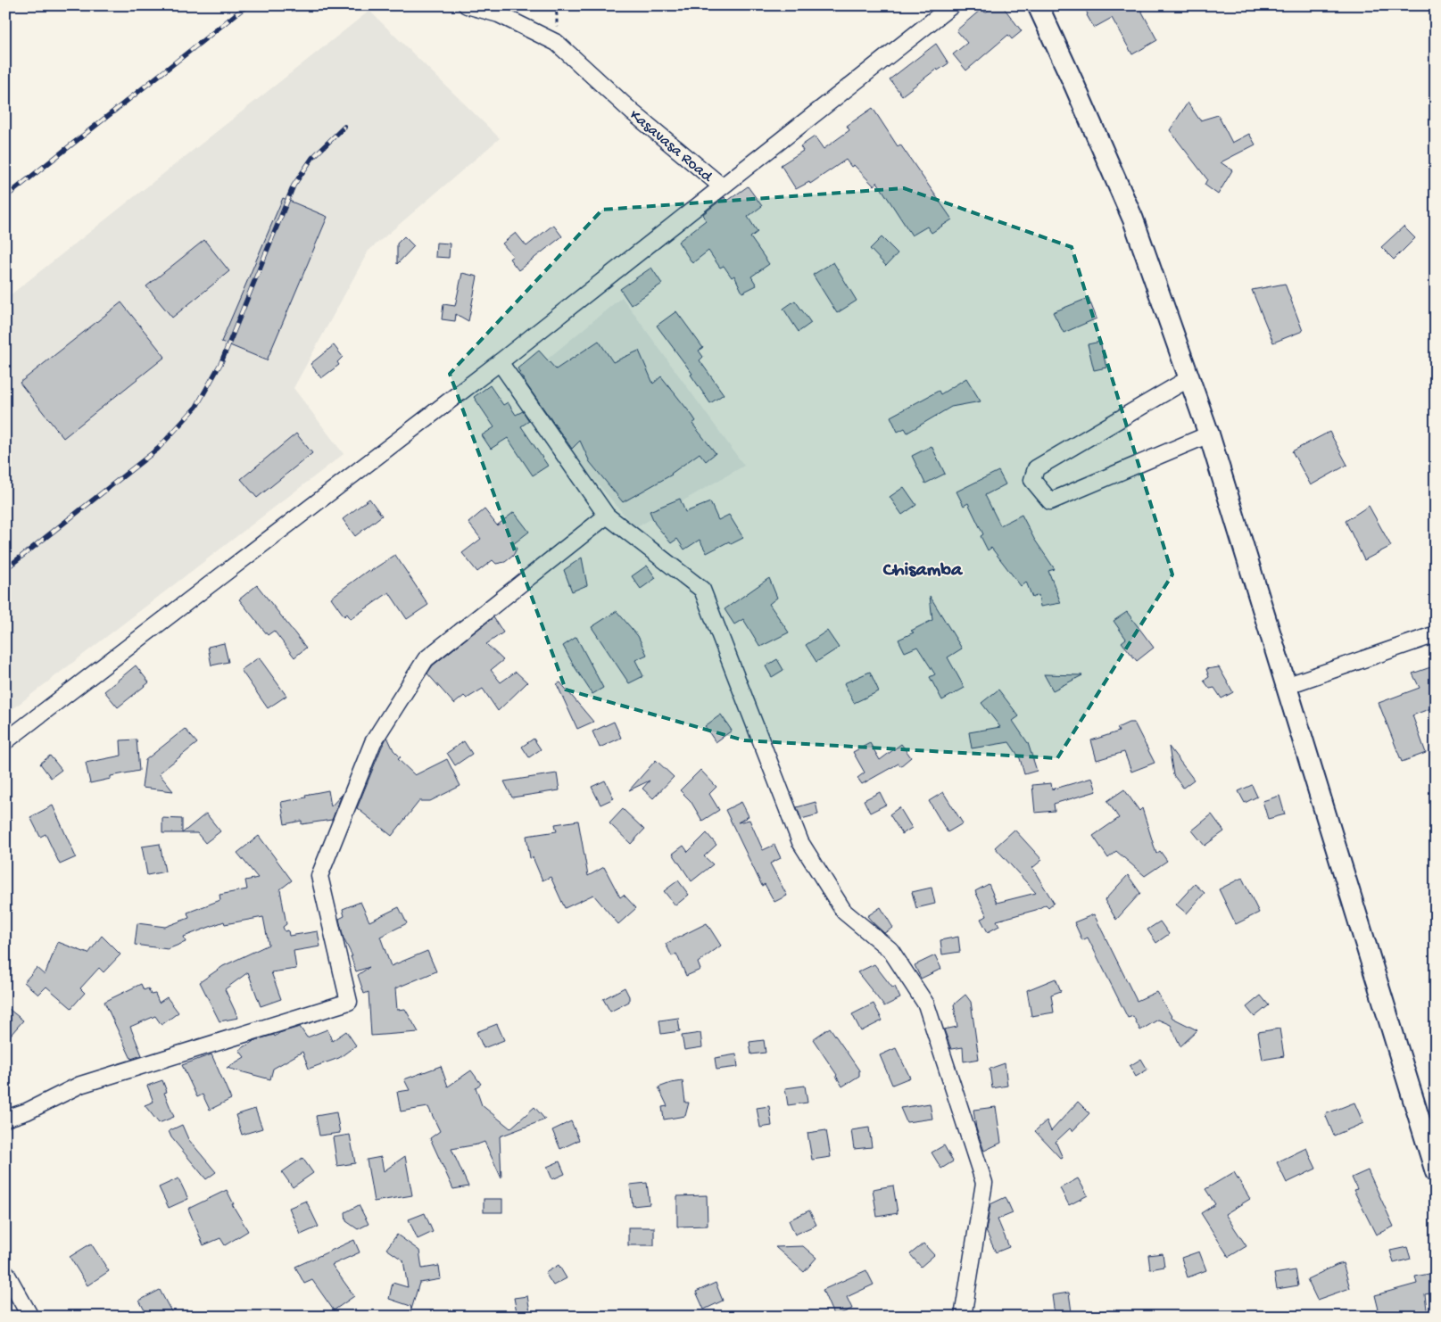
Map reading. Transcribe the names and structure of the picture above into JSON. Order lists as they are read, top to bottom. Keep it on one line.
{"streets":{"street":["Kasavasa Road"]},"districts":["Chisamba"]}
